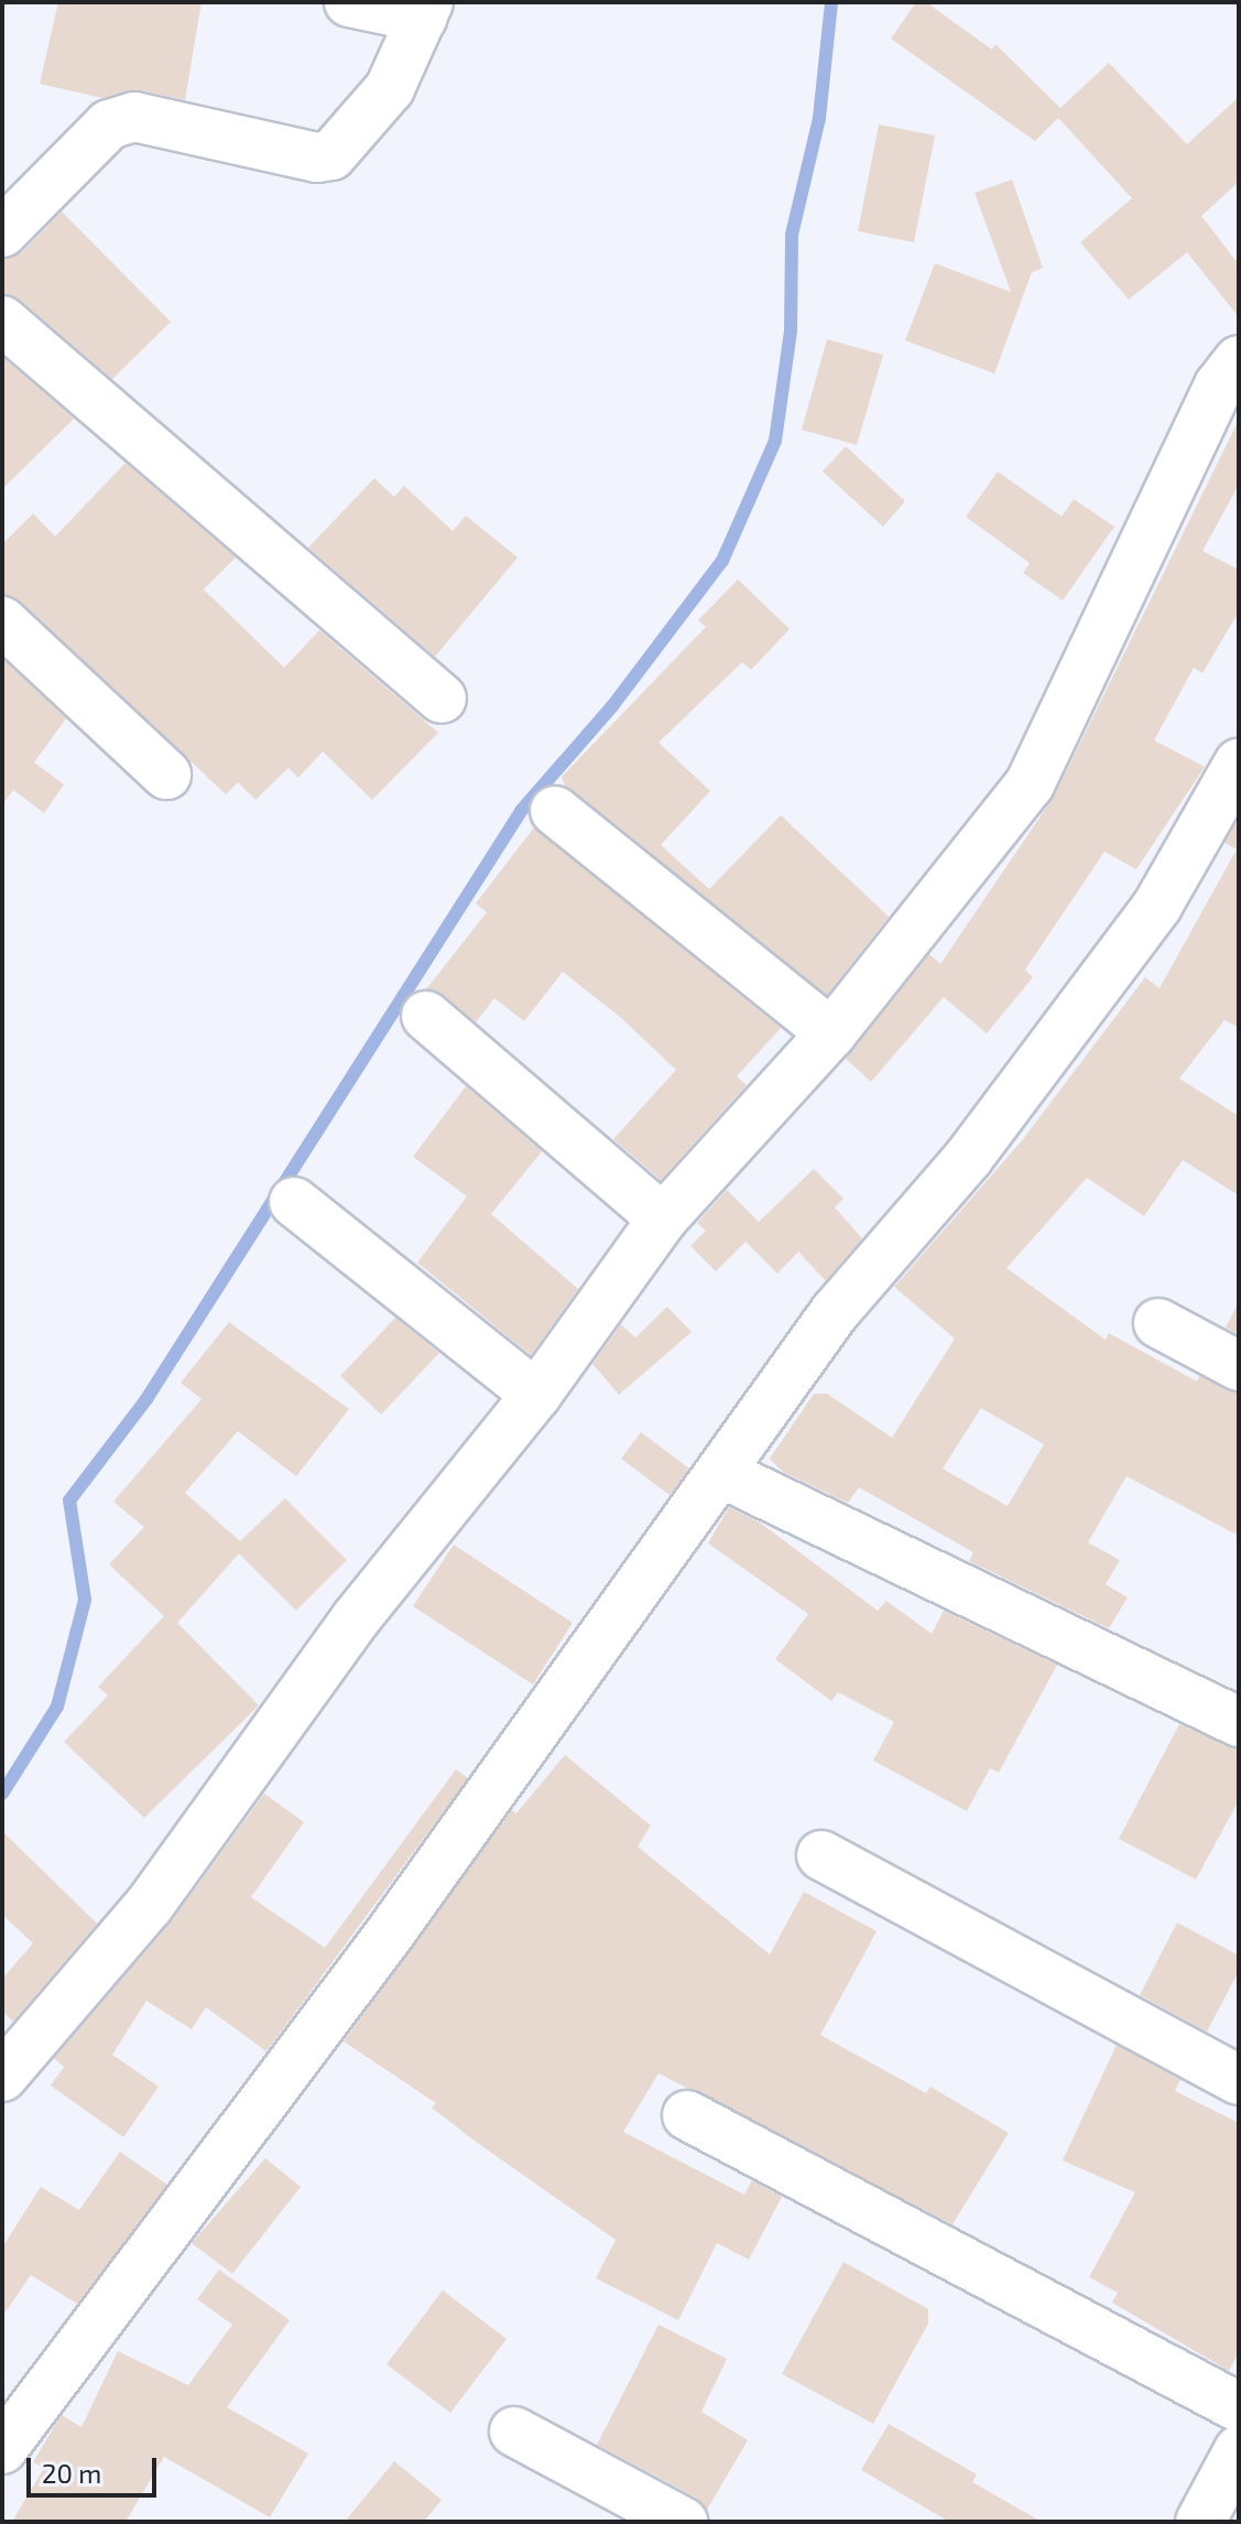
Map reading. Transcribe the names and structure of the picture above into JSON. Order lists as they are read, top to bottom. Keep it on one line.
{"scale_bar":"20 m"}
